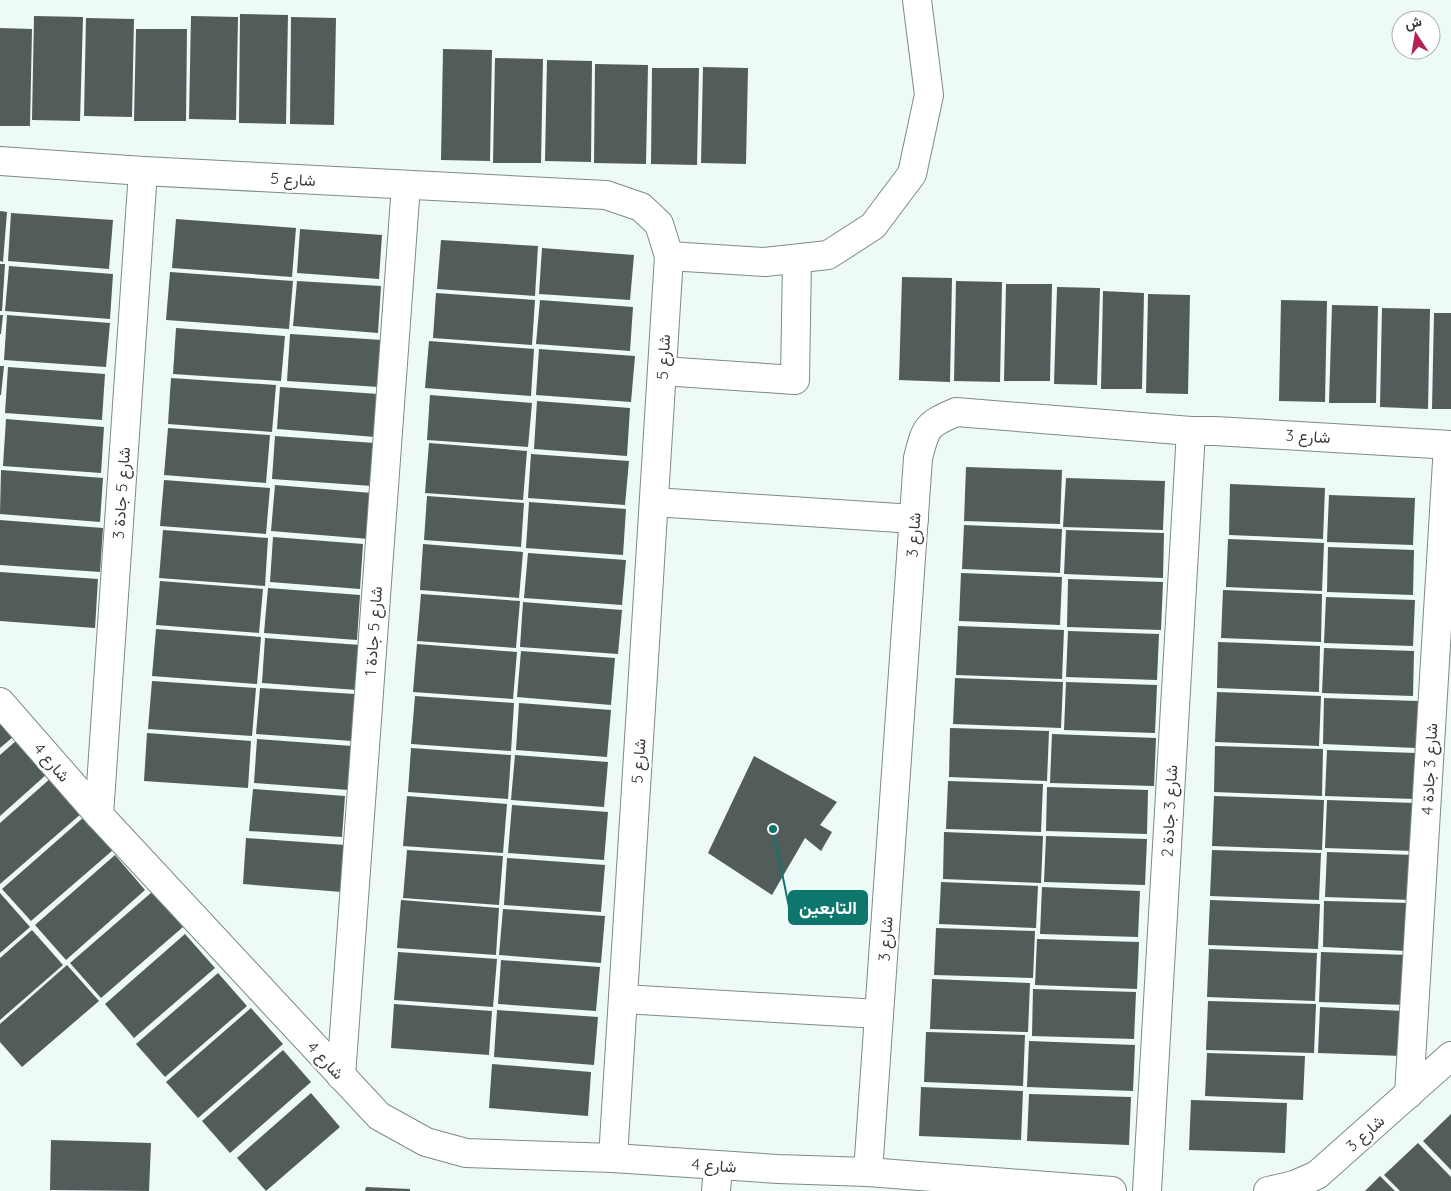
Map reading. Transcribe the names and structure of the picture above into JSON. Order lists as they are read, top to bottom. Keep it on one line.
{"streets":{"street":["شارع 5","شارع 3","شارع 5 جادة 3","شارع 5 جادة 1","شارع 4","شارع 3 جادة 4","شارع 3 جادة 2"]},"crossings":[["شارع 5","شارع 5 جادة 3"],["شارع 5","شارع 5 جادة 1"],["شارع 5","شارع 4"],["شارع 3","شارع 3 جادة 4"],["شارع 3","شارع 3 جادة 2"],["شارع 5 جادة 3","شارع 4"],["شارع 5 جادة 1","شارع 4"]],"places":["التابعين"],"north":"top"}
